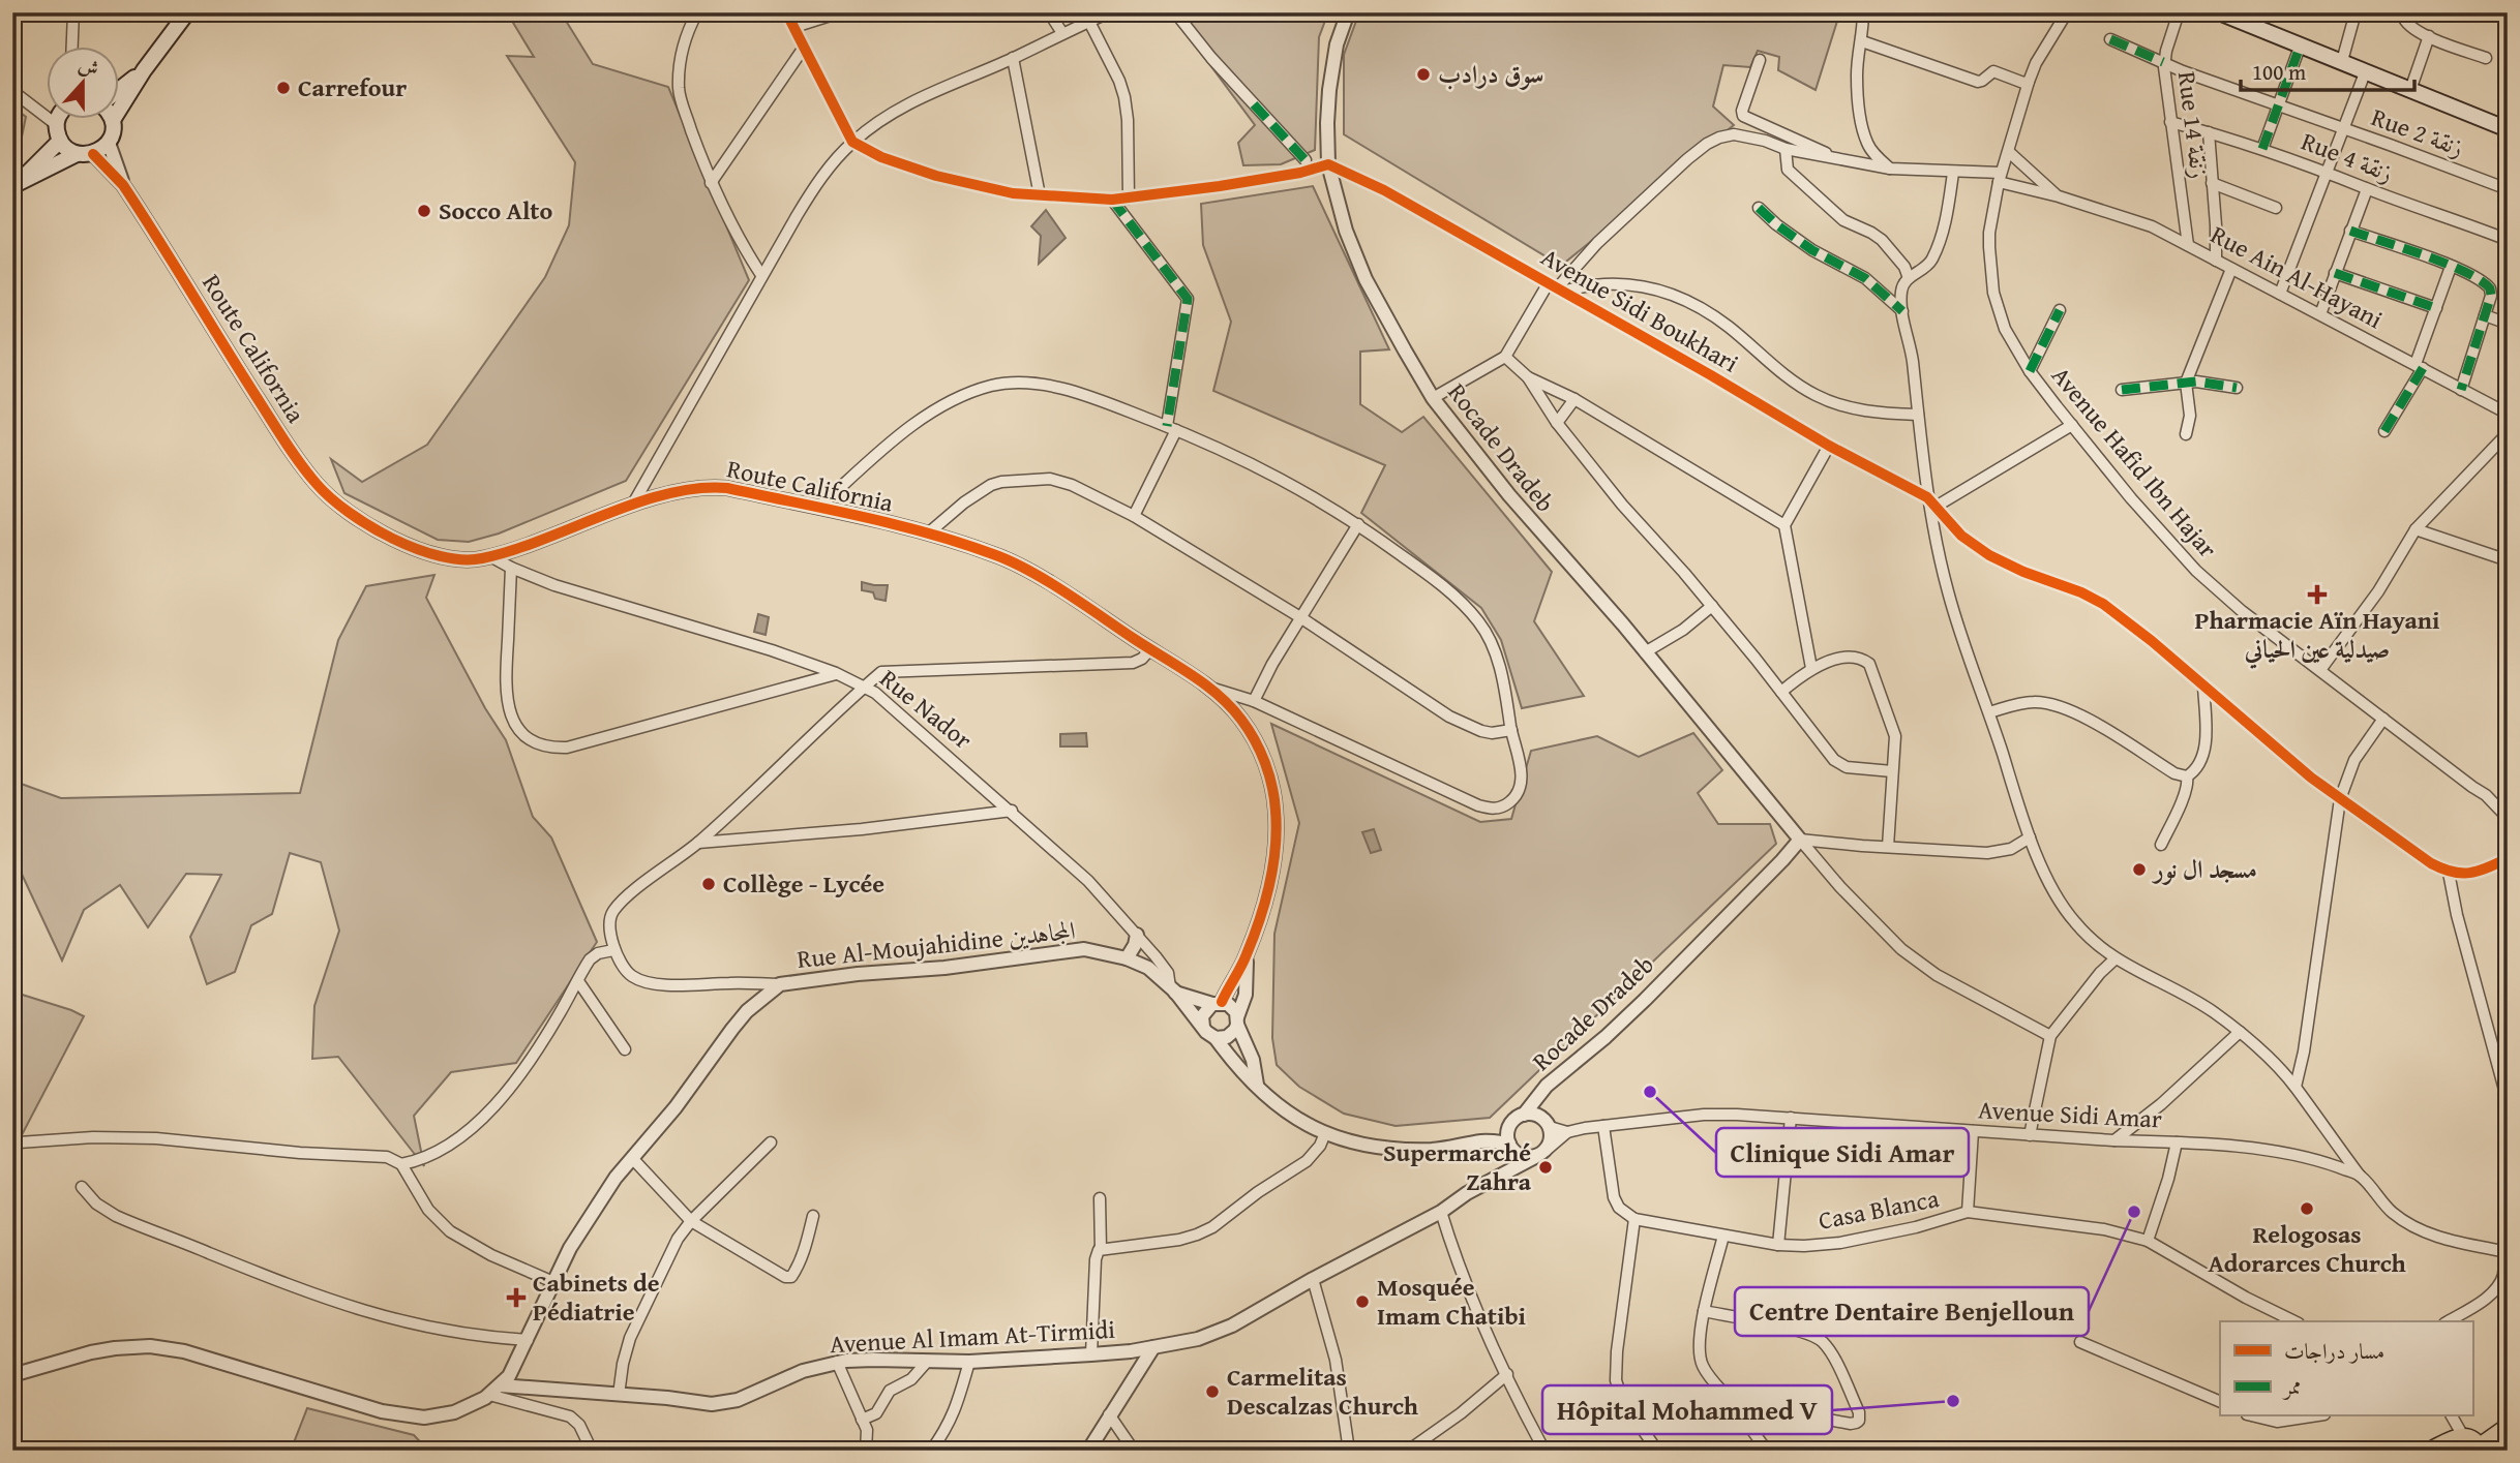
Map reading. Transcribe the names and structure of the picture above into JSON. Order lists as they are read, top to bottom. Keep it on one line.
{"streets":{"street":["Rue 14 زنقة","Rue 2 زنقة","Rue 4 زنقة","Rue Ain Al-Hayani","Avenue Sidi Boukhari","Route California","Rocade Dradeb","Avenue Hafid Ibn Hajar","Rue Nador","Rue Al-Moujahidine المجاهدين","Avenue Sidi Amar","Casa Blanca","Avenue Al Imam At-Tirmidi"]},"crossings":[["Rue 14 زنقة","Rue 2 زنقة"],["Rue 14 زنقة","Rue 4 زنقة"],["Rue 14 زنقة","Rue Ain Al-Hayani"],["Rue Ain Al-Hayani","Avenue Hafid Ibn Hajar"],["Avenue Sidi Boukhari","Rocade Dradeb"],["Route California","Rue Nador"],["Route California","Rue Al-Moujahidine المجاهدين"],["Rocade Dradeb","Avenue Al Imam At-Tirmidi"],["Rue Nador","Rue Al-Moujahidine المجاهدين"],["Rue Al-Moujahidine المجاهدين","Avenue Al Imam At-Tirmidi"]],"places":{"other":["سوق درادب","Carrefour","Socco Alto","مسجد ال نور","Collège - Lycée","Clinique Sidi Amar","Supermarché Zahra","Relogosas Adorarces Church","Centre Dentaire Benjelloun","Mosquée Imam Chatibi","Carmelitas Descalzas Church","Hôpital Mohammed V"],"health":["Pharmacie Aïn Hayani صيدلية عين الحياني","Cabinets de Pédiatrie"]},"legend":["مسار دراجات","ممر"],"scale_bar":"100 m","north":"top"}
